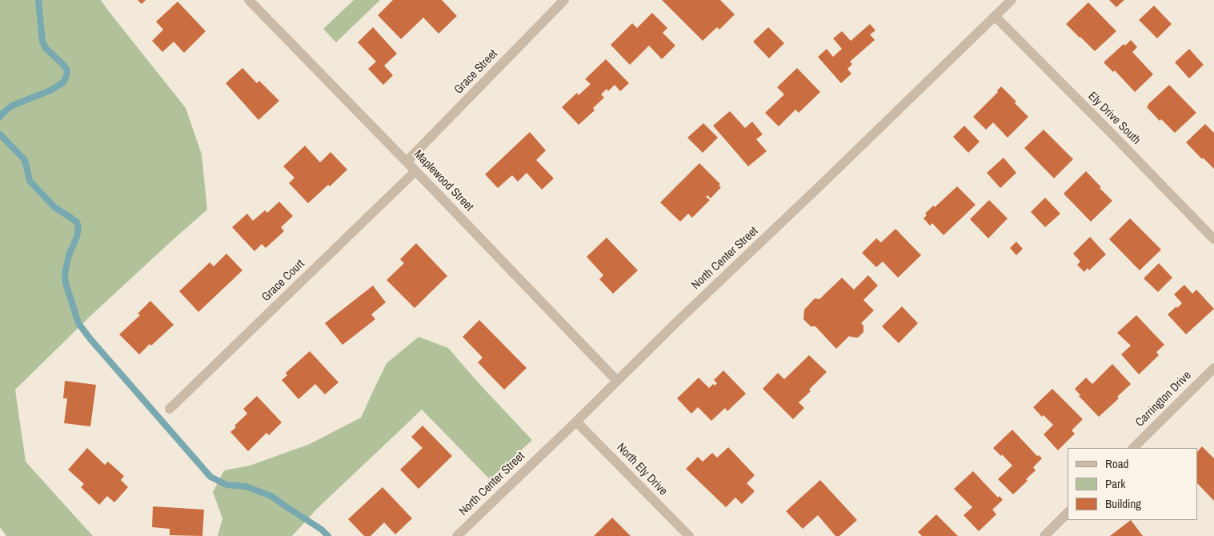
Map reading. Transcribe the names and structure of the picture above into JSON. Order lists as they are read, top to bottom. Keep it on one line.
{"streets":{"street":["Grace Street","Ely Drive South","Maplewood Street","North Center Street","Grace Court","Carrington Drive","North Ely Drive"]},"crossings":[["Grace Street","Maplewood Street"],["Ely Drive South","North Center Street"],["Maplewood Street","North Center Street"],["Maplewood Street","Grace Court"],["North Center Street","North Ely Drive"]],"legend":["Road","Park","Building"]}
